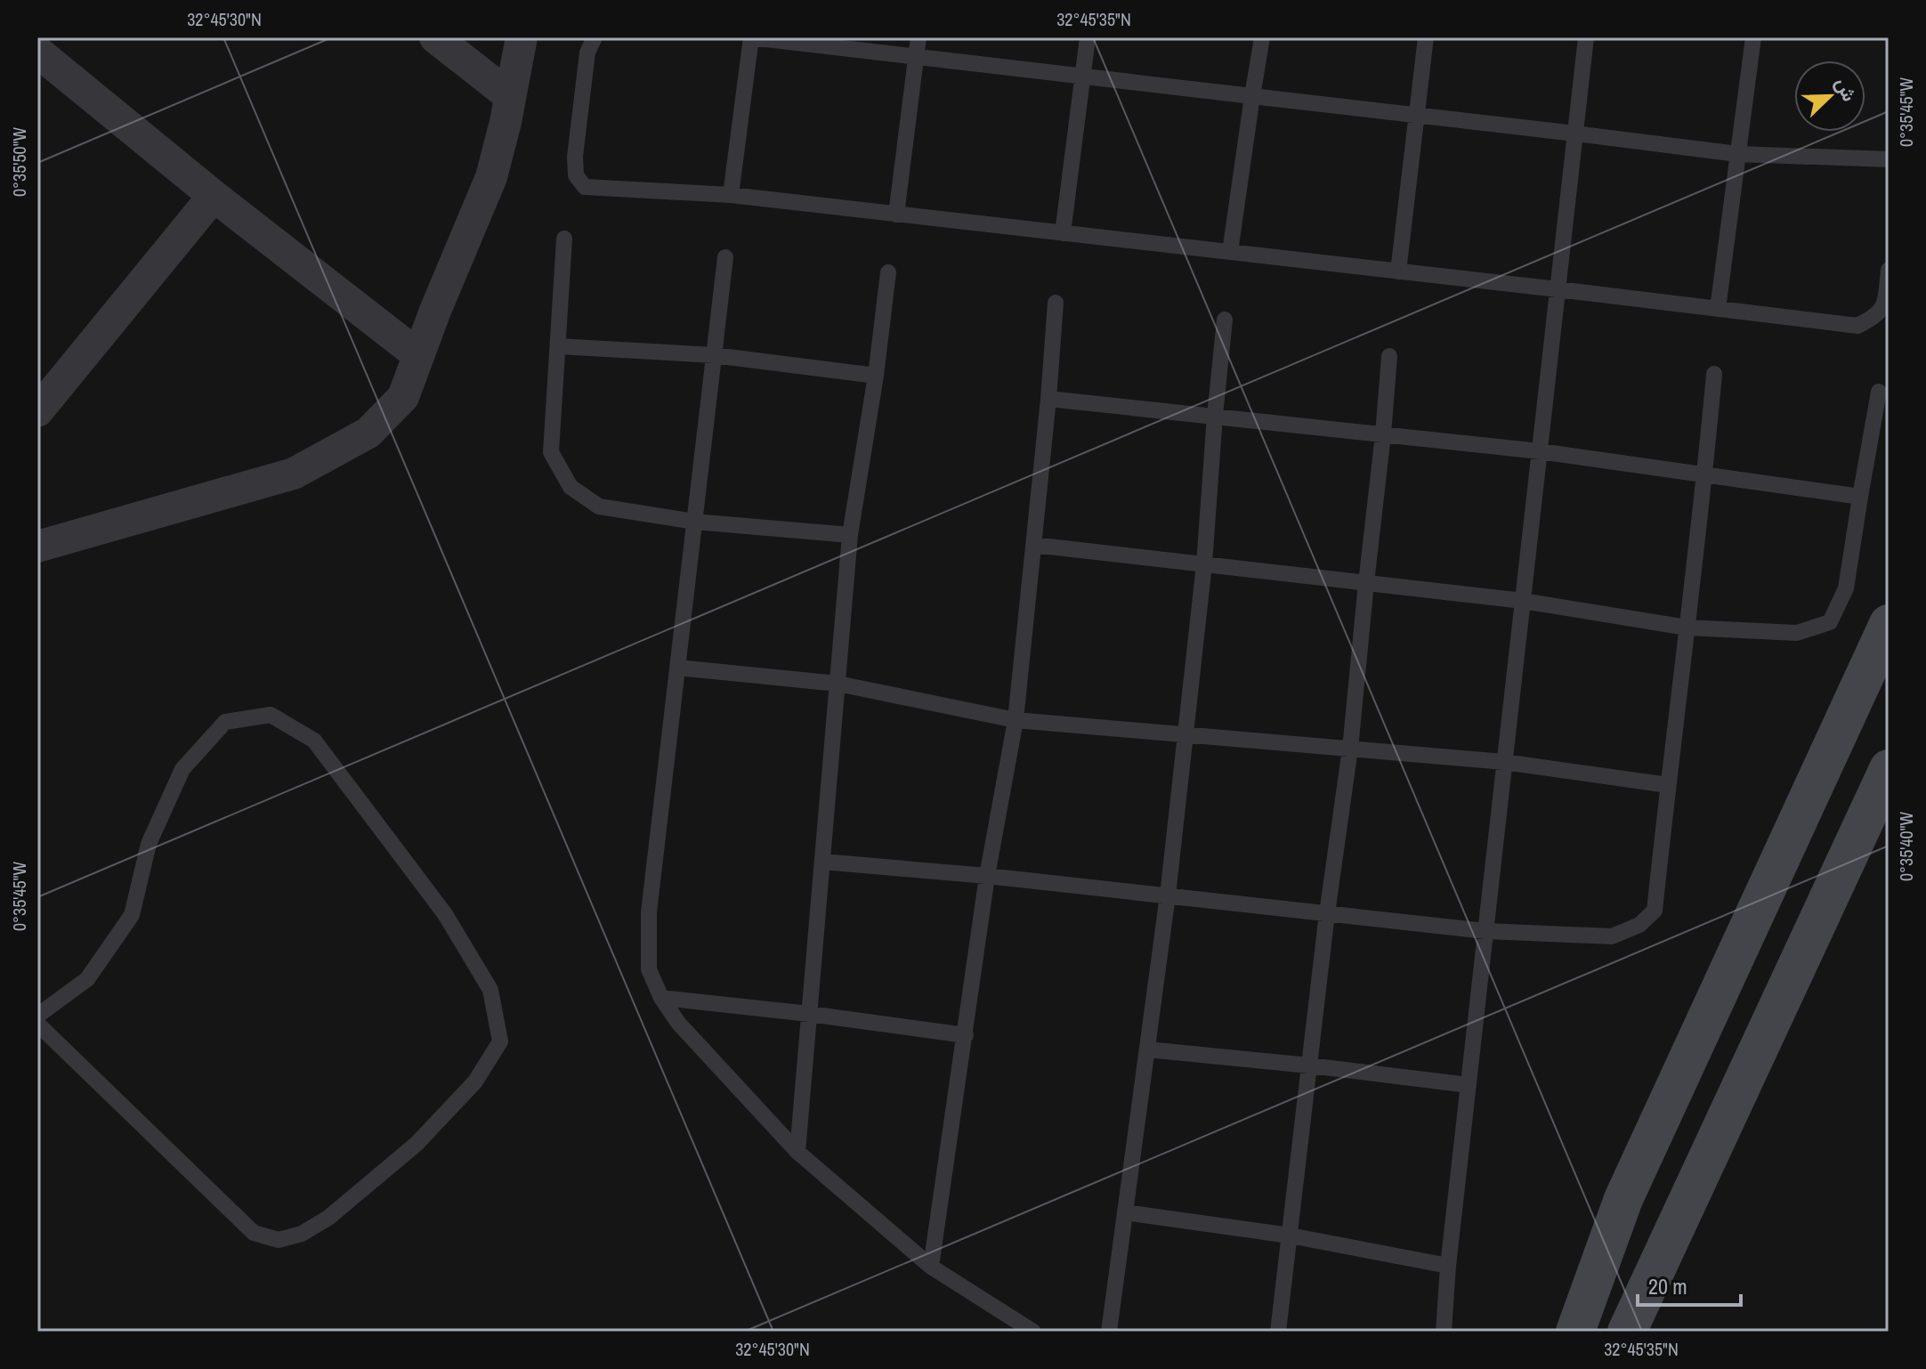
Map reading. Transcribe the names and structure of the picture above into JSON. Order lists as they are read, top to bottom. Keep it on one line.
{"scale_bar":"20 m","north":"top right","coordinates":["32°45'30\"N","32°45'35\"N","0°35'45\"W","0°35'50\"W","0°35'40\"W"]}
